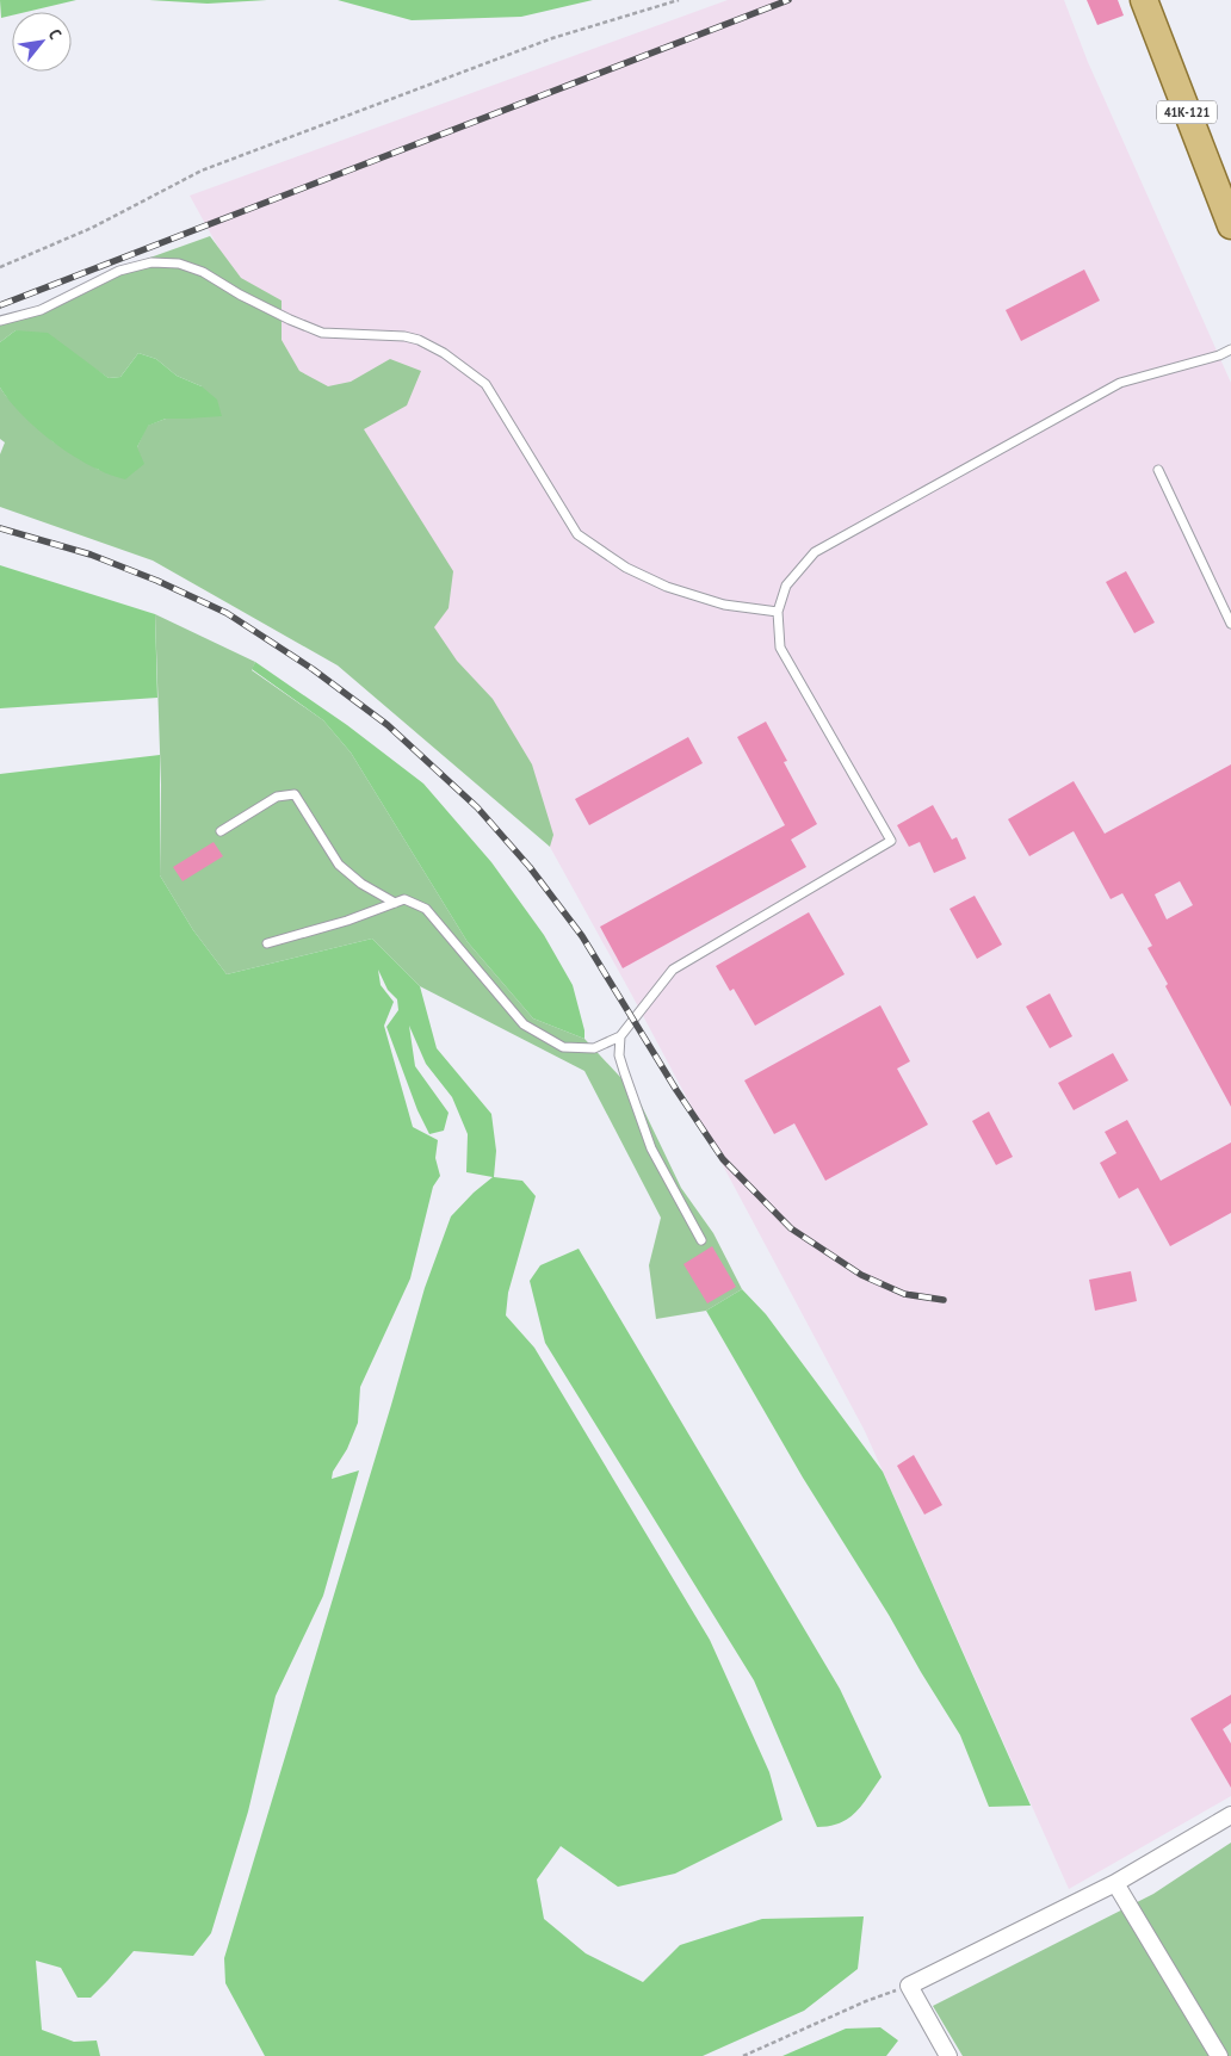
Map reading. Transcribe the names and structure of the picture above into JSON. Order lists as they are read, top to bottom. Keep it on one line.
{"streets":{"main road":["41К-121"]},"north":"top right"}
